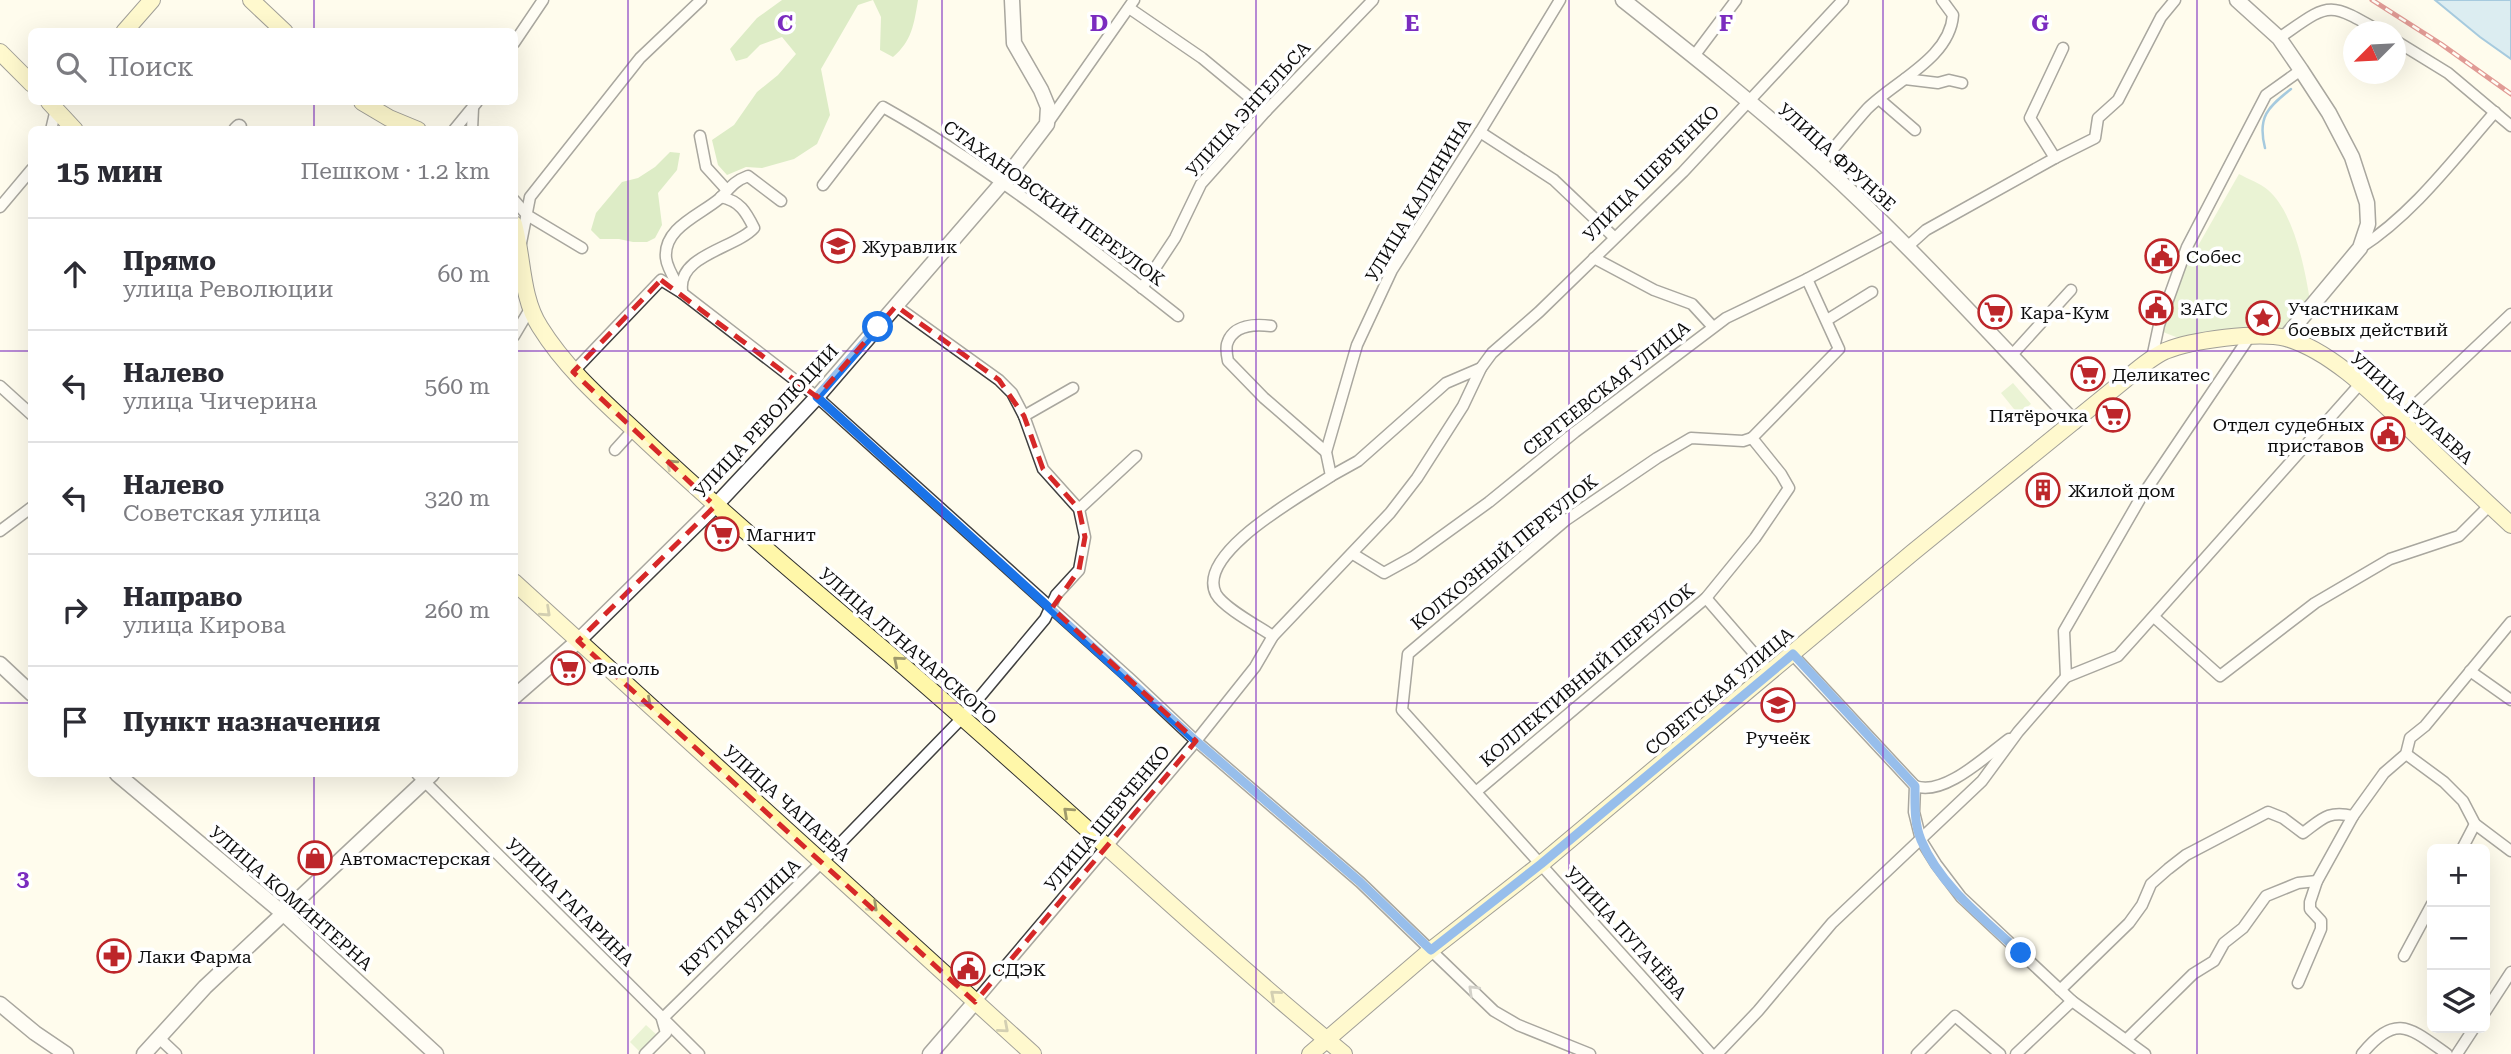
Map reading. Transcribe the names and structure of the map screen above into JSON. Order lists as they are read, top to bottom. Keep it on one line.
{"streets":{"main road":["УЛИЦА ГУЛАЕВА","УЛИЦА ЛУНАЧАРСКОГО","СОВЕТСКАЯ УЛИЦА","УЛИЦА ЧАПАЕВА"],"street":["УЛИЦА ЭНГЕЛЬСА","УЛИЦА ФРУНЗЕ","УЛИЦА ШЕВЧЕНКО","УЛИЦА КАЛИНИНА","СТАХАНОВСКИЙ ПЕРЕУЛОК","СЕРГЕЕВСКАЯ УЛИЦА","УЛИЦА РЕВОЛЮЦИИ","КОЛХОЗНЫЙ ПЕРЕУЛОК","КОЛЛЕКТИВНЫЙ ПЕРЕУЛОК","УЛИЦА КОМИНТЕРНА","УЛИЦА ГАГАРИНА","КРУГЛАЯ УЛИЦА","УЛИЦА ПУГАЧЁВА"]},"crossings":[["УЛИЦА ЭНГЕЛЬСА","СТАХАНОВСКИЙ ПЕРЕУЛОК"],["УЛИЦА ФРУНЗЕ","УЛИЦА ШЕВЧЕНКО"],["УЛИЦА ФРУНЗЕ","СЕРГЕЕВСКАЯ УЛИЦА"],["УЛИЦА ФРУНЗЕ","СОВЕТСКАЯ УЛИЦА"],["УЛИЦА ШЕВЧЕНКО","УЛИЦА КАЛИНИНА"],["УЛИЦА ШЕВЧЕНКО","СЕРГЕЕВСКАЯ УЛИЦА"],["УЛИЦА ШЕВЧЕНКО","УЛИЦА ЛУНАЧАРСКОГО"],["УЛИЦА ШЕВЧЕНКО","УЛИЦА ЧАПАЕВА"],["СТАХАНОВСКИЙ ПЕРЕУЛОК","УЛИЦА РЕВОЛЮЦИИ"],["УЛИЦА ГУЛАЕВА","СОВЕТСКАЯ УЛИЦА"],["УЛИЦА РЕВОЛЮЦИИ","УЛИЦА ЛУНАЧАРСКОГО"],["УЛИЦА РЕВОЛЮЦИИ","УЛИЦА ЧАПАЕВА"],["КОЛХОЗНЫЙ ПЕРЕУЛОК","КОЛЛЕКТИВНЫЙ ПЕРЕУЛОК"],["КОЛХОЗНЫЙ ПЕРЕУЛОК","УЛИЦА ПУГАЧЁВА"],["УЛИЦА ЛУНАЧАРСКОГО","СОВЕТСКАЯ УЛИЦА"],["УЛИЦА ЛУНАЧАРСКОГО","КРУГЛАЯ УЛИЦА"],["КОЛЛЕКТИВНЫЙ ПЕРЕУЛОК","УЛИЦА ПУГАЧЁВА"],["СОВЕТСКАЯ УЛИЦА","УЛИЦА ПУГАЧЁВА"],["УЛИЦА ЧАПАЕВА","КРУГЛАЯ УЛИЦА"],["УЛИЦА ГАГАРИНА","КРУГЛАЯ УЛИЦА"]],"one_way":["УЛИЦА ЛУНАЧАРСКОГО","УЛИЦА ЧАПАЕВА"],"places":{"school or university":["Журавлик","Ручеёк"],"public building":["Собес","ЗАГС","Отдел судебных приставов","СДЭК"],"supermarket":["Кара-Кум","Деликатес","Пятёрочка","Магнит","Фасоль"],"place":["Участникам боевых действий"],"building":["Жилой дом"],"shop":["Автомастерская"],"pharmacy":["Лаки Фарма"]},"north":"bottom left","page":{"search":"Поиск","heading":["15 мин","Пешком · 1.2 km"],"list":[["Прямо","улица Революции","60 m"],["Налево","улица Чичерина","560 m"],["Налево","Советская улица","320 m"],["Направо","улица Кирова","260 m"],"Пункт назначения"],"map_buttons":["+","−"]},"grid":{"columns":["C","D","E","F","G"],"rows":["3"]}}
